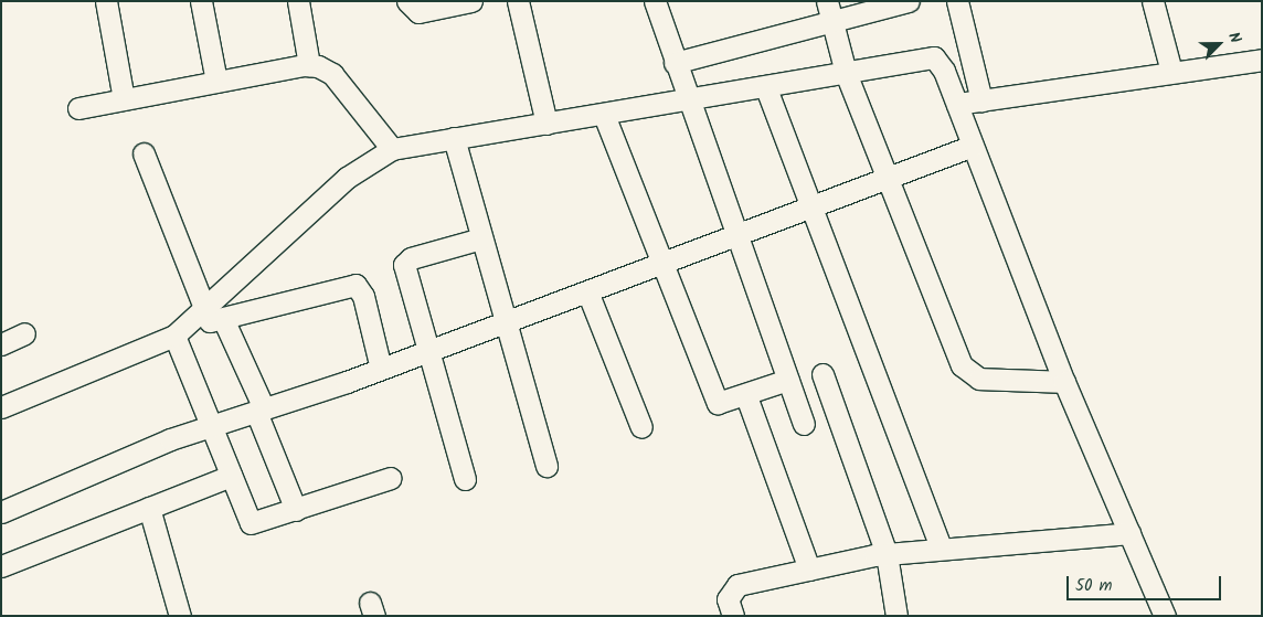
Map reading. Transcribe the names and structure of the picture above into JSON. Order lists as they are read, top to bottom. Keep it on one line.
{"scale_bar":"50 m","north":"top right"}
